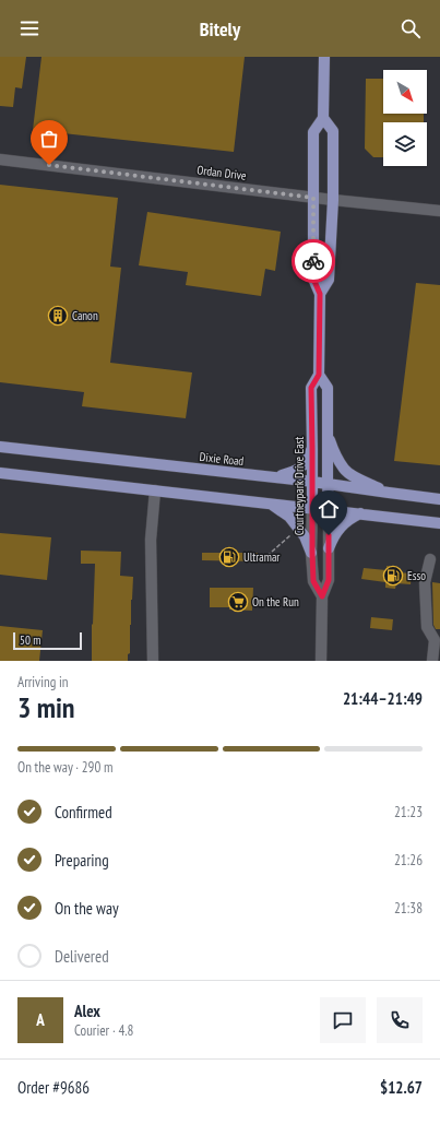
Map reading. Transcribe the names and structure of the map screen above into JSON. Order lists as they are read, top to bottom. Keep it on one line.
{"streets":{"main road":["Dixie Road","Courtneypark Drive East"],"street":["Ordan Drive"]},"crossings":[["Ordan Drive","Courtneypark Drive East"],["Dixie Road","Courtneypark Drive East"]],"places":{"building":["Canon"],"fuel station":["Ultramar","Esso"],"supermarket":["On the Run"]},"scale_bar":"50 m","north":"bottom right","page":{"header":"Bitely","scale":"50 m","heading":["3 min","Arriving in","21:44–21:49"],"panel":["Alex","Courier · 4.8","Order #9686","$12.67"],"bar":"On the way · 290 m","list":[["Confirmed","21:23"],["Preparing","21:26"],["On the way","21:38"],"Delivered"],"round":"A"}}
